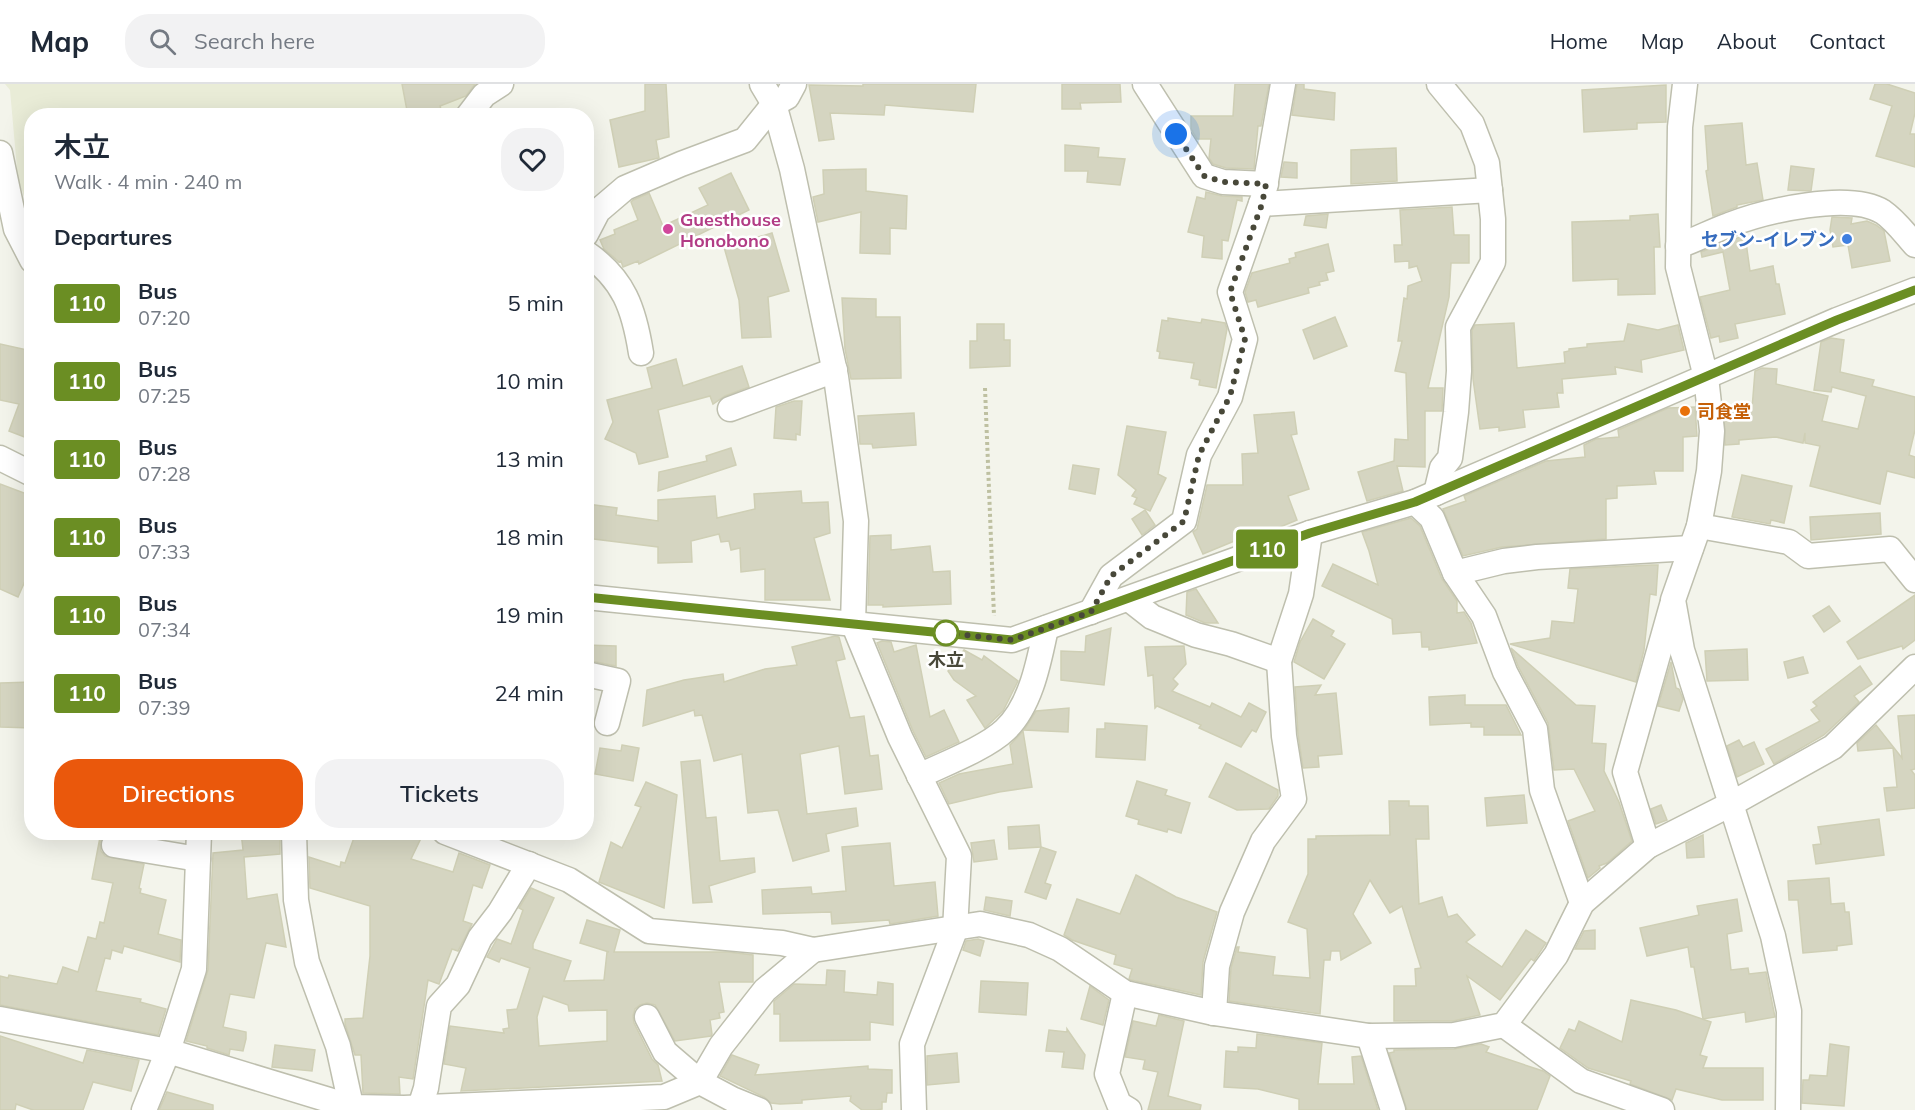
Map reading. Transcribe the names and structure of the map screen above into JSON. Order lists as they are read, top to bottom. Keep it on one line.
{"places":["Guesthouse Honobono","セブン-イレブン","司食堂","木立"],"lines":["bus line 110"],"page":{"header":"Map","search":"Search here","nav":["Home","Map","About","Contact"],"on_map":"110","heading":[["木立","Walk · 4 min · 240 m"],"Departures"],"list":[{"mark":"110","name":"Bus","note":"07:20","value":"5 min"},{"mark":"110","name":"Bus","note":"07:25","value":"10 min"},{"mark":"110","name":"Bus","note":"07:28","value":"13 min"},{"mark":"110","name":"Bus","note":"07:33","value":"18 min"},{"mark":"110","name":"Bus","note":"07:34","value":"19 min"},{"mark":"110","name":"Bus","note":"07:39","value":"24 min"}],"buttons":["Directions","Tickets"]}}
